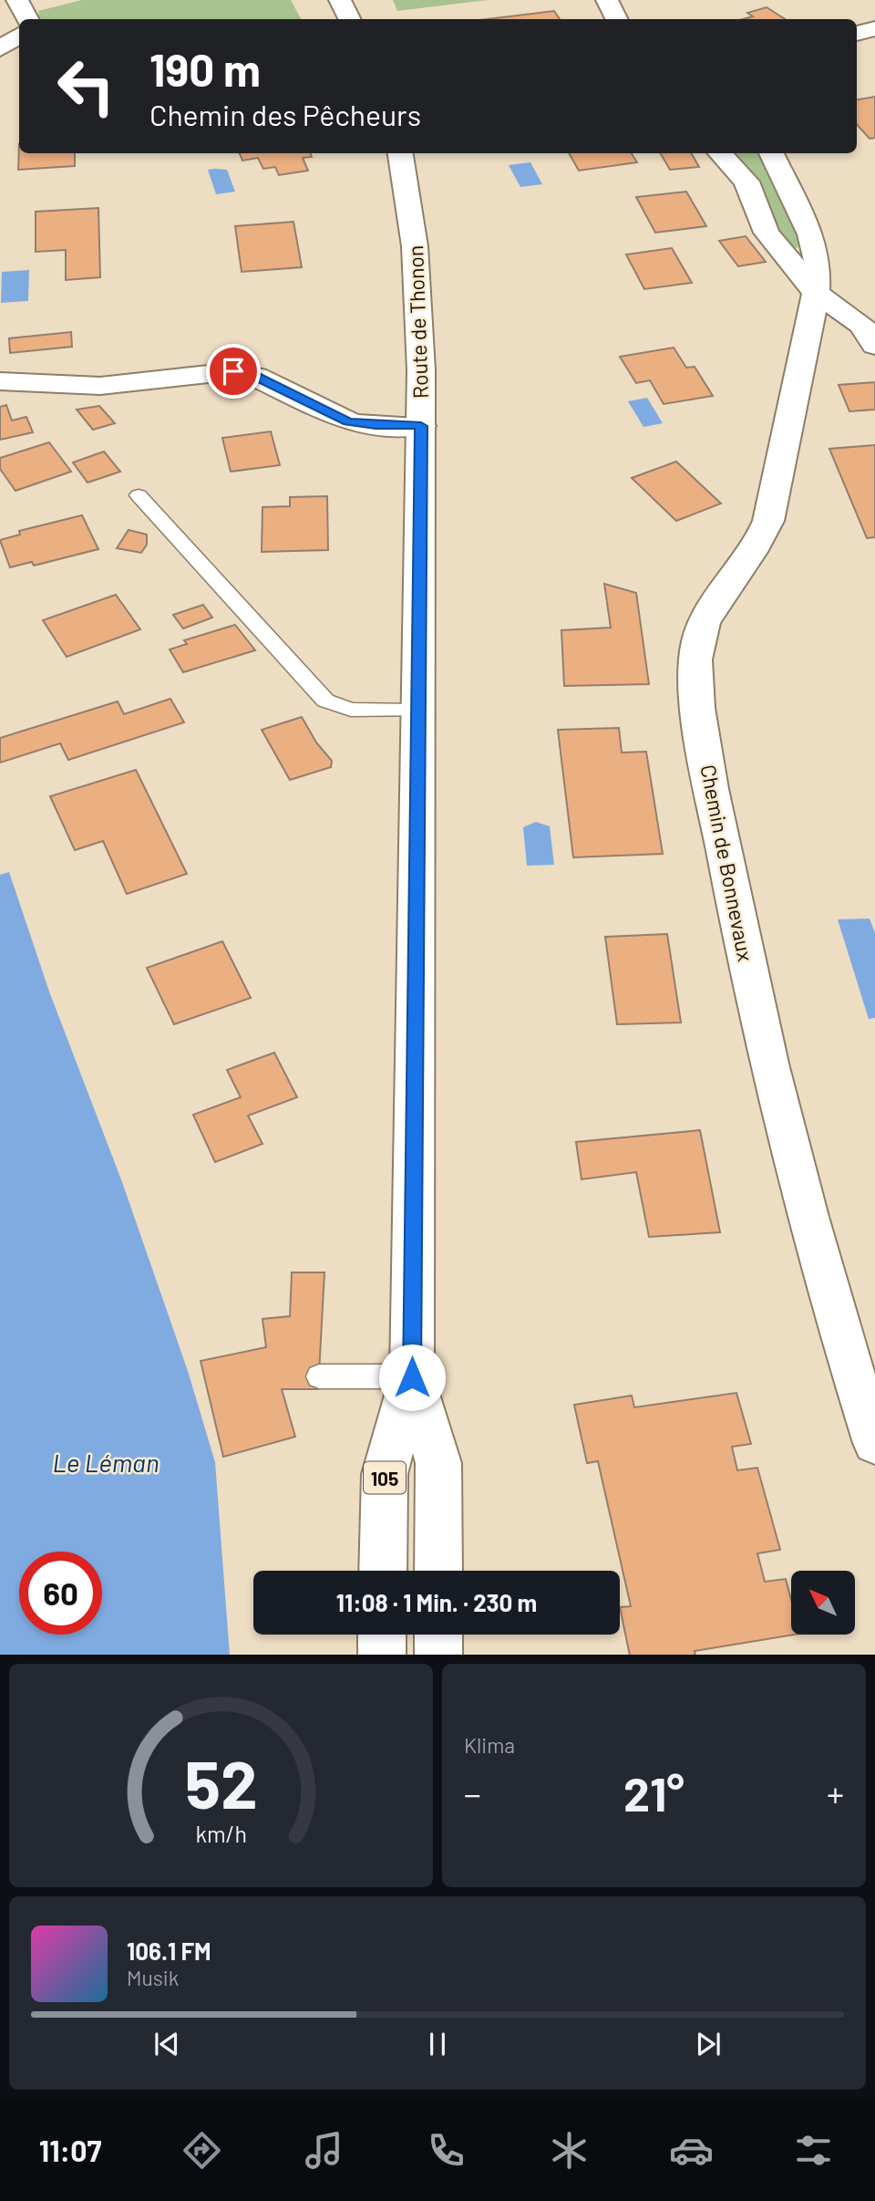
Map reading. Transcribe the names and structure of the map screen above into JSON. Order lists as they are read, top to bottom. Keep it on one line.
{"streets":{"street":["Route de Thonon","Chemin de Bonnevaux","105"]},"water":["Le Léman"],"north":"top left","page":{"turn":["190 m","Chemin des Pêcheurs"],"limit":"60","trip":"11:08 · 1 Min. · 230 m","tile":"Klima","heat":["−","21°","+"],"song":["106.1 FM","Musik"],"tabs":"11:07","gauge":["52","km/h"]}}
